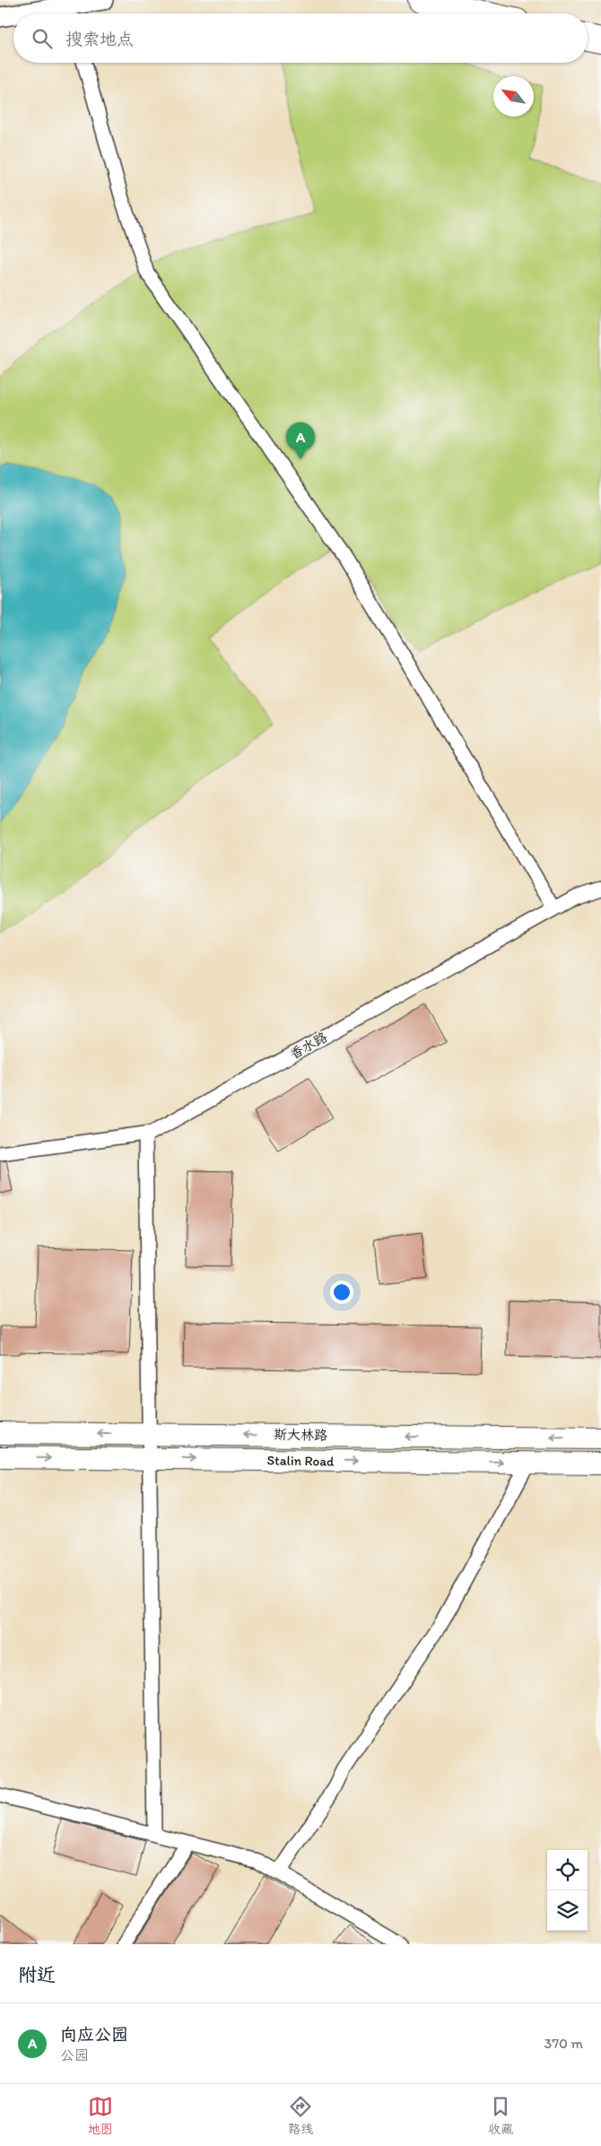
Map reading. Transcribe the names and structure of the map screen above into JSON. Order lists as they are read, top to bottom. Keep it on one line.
{"streets":{"main road":["斯大林路","Stalin Road"],"street":["香水路"]},"one_way":["斯大林路","Stalin Road"],"north":"top left","page":{"search":"搜索地点","pins":"A","heading":"附近","list":[{"mark":"A","name":"向应公园","note":"公园","value":"370 m"}],"nav":["地图","路线","收藏"]}}
